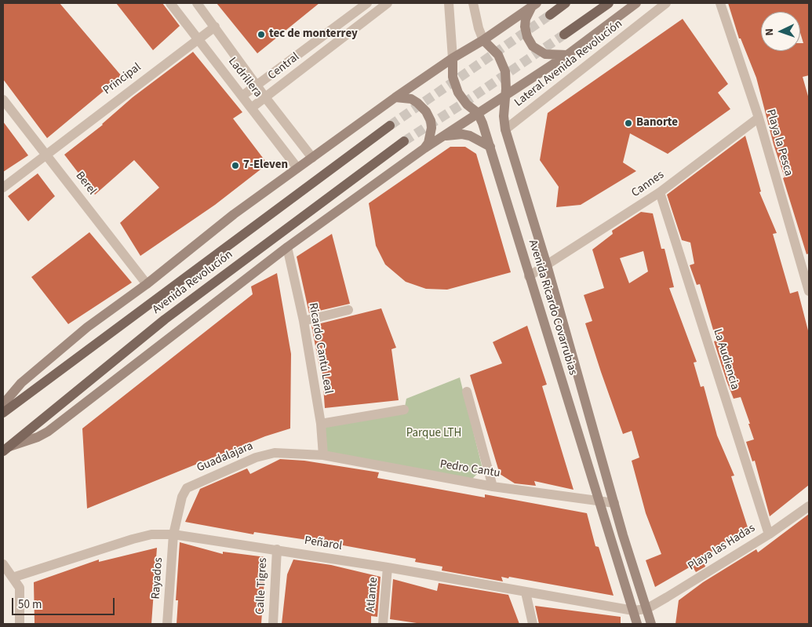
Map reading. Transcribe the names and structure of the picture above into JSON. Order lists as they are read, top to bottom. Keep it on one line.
{"streets":{"main road":["Avenida Revolución"],"street":["Lateral Avenida Revolución","Central","Ladrillera","Principal","Playa la Pesca","Berel","Cannes","Avenida Ricardo Covarrubias","Ricardo Cantú Leal","La Audiencia","Guadalajara","Pedro Cantu","Peñarol","Playa las Hadas","Rayados","Calle Tigres","Atlante"]},"crossings":[["Lateral Avenida Revolución","Avenida Ricardo Covarrubias"],["Central","Ladrillera"],["Ladrillera","Principal"],["Principal","Berel"],["Playa la Pesca","Cannes"],["Cannes","Avenida Ricardo Covarrubias"],["Cannes","La Audiencia"],["Avenida Ricardo Covarrubias","Pedro Cantu"],["Avenida Ricardo Covarrubias","Peñarol"],["Avenida Ricardo Covarrubias","Playa las Hadas"],["Ricardo Cantú Leal","Guadalajara"],["Ricardo Cantú Leal","Pedro Cantu"],["La Audiencia","Playa las Hadas"],["Guadalajara","Pedro Cantu"],["Guadalajara","Peñarol"],["Guadalajara","Rayados"],["Peñarol","Rayados"],["Peñarol","Calle Tigres"],["Peñarol","Atlante"]],"parks":["Parque LTH"],"places":["tec de monterrey","Banorte","7-Eleven"],"scale_bar":"50 m","north":"left"}
